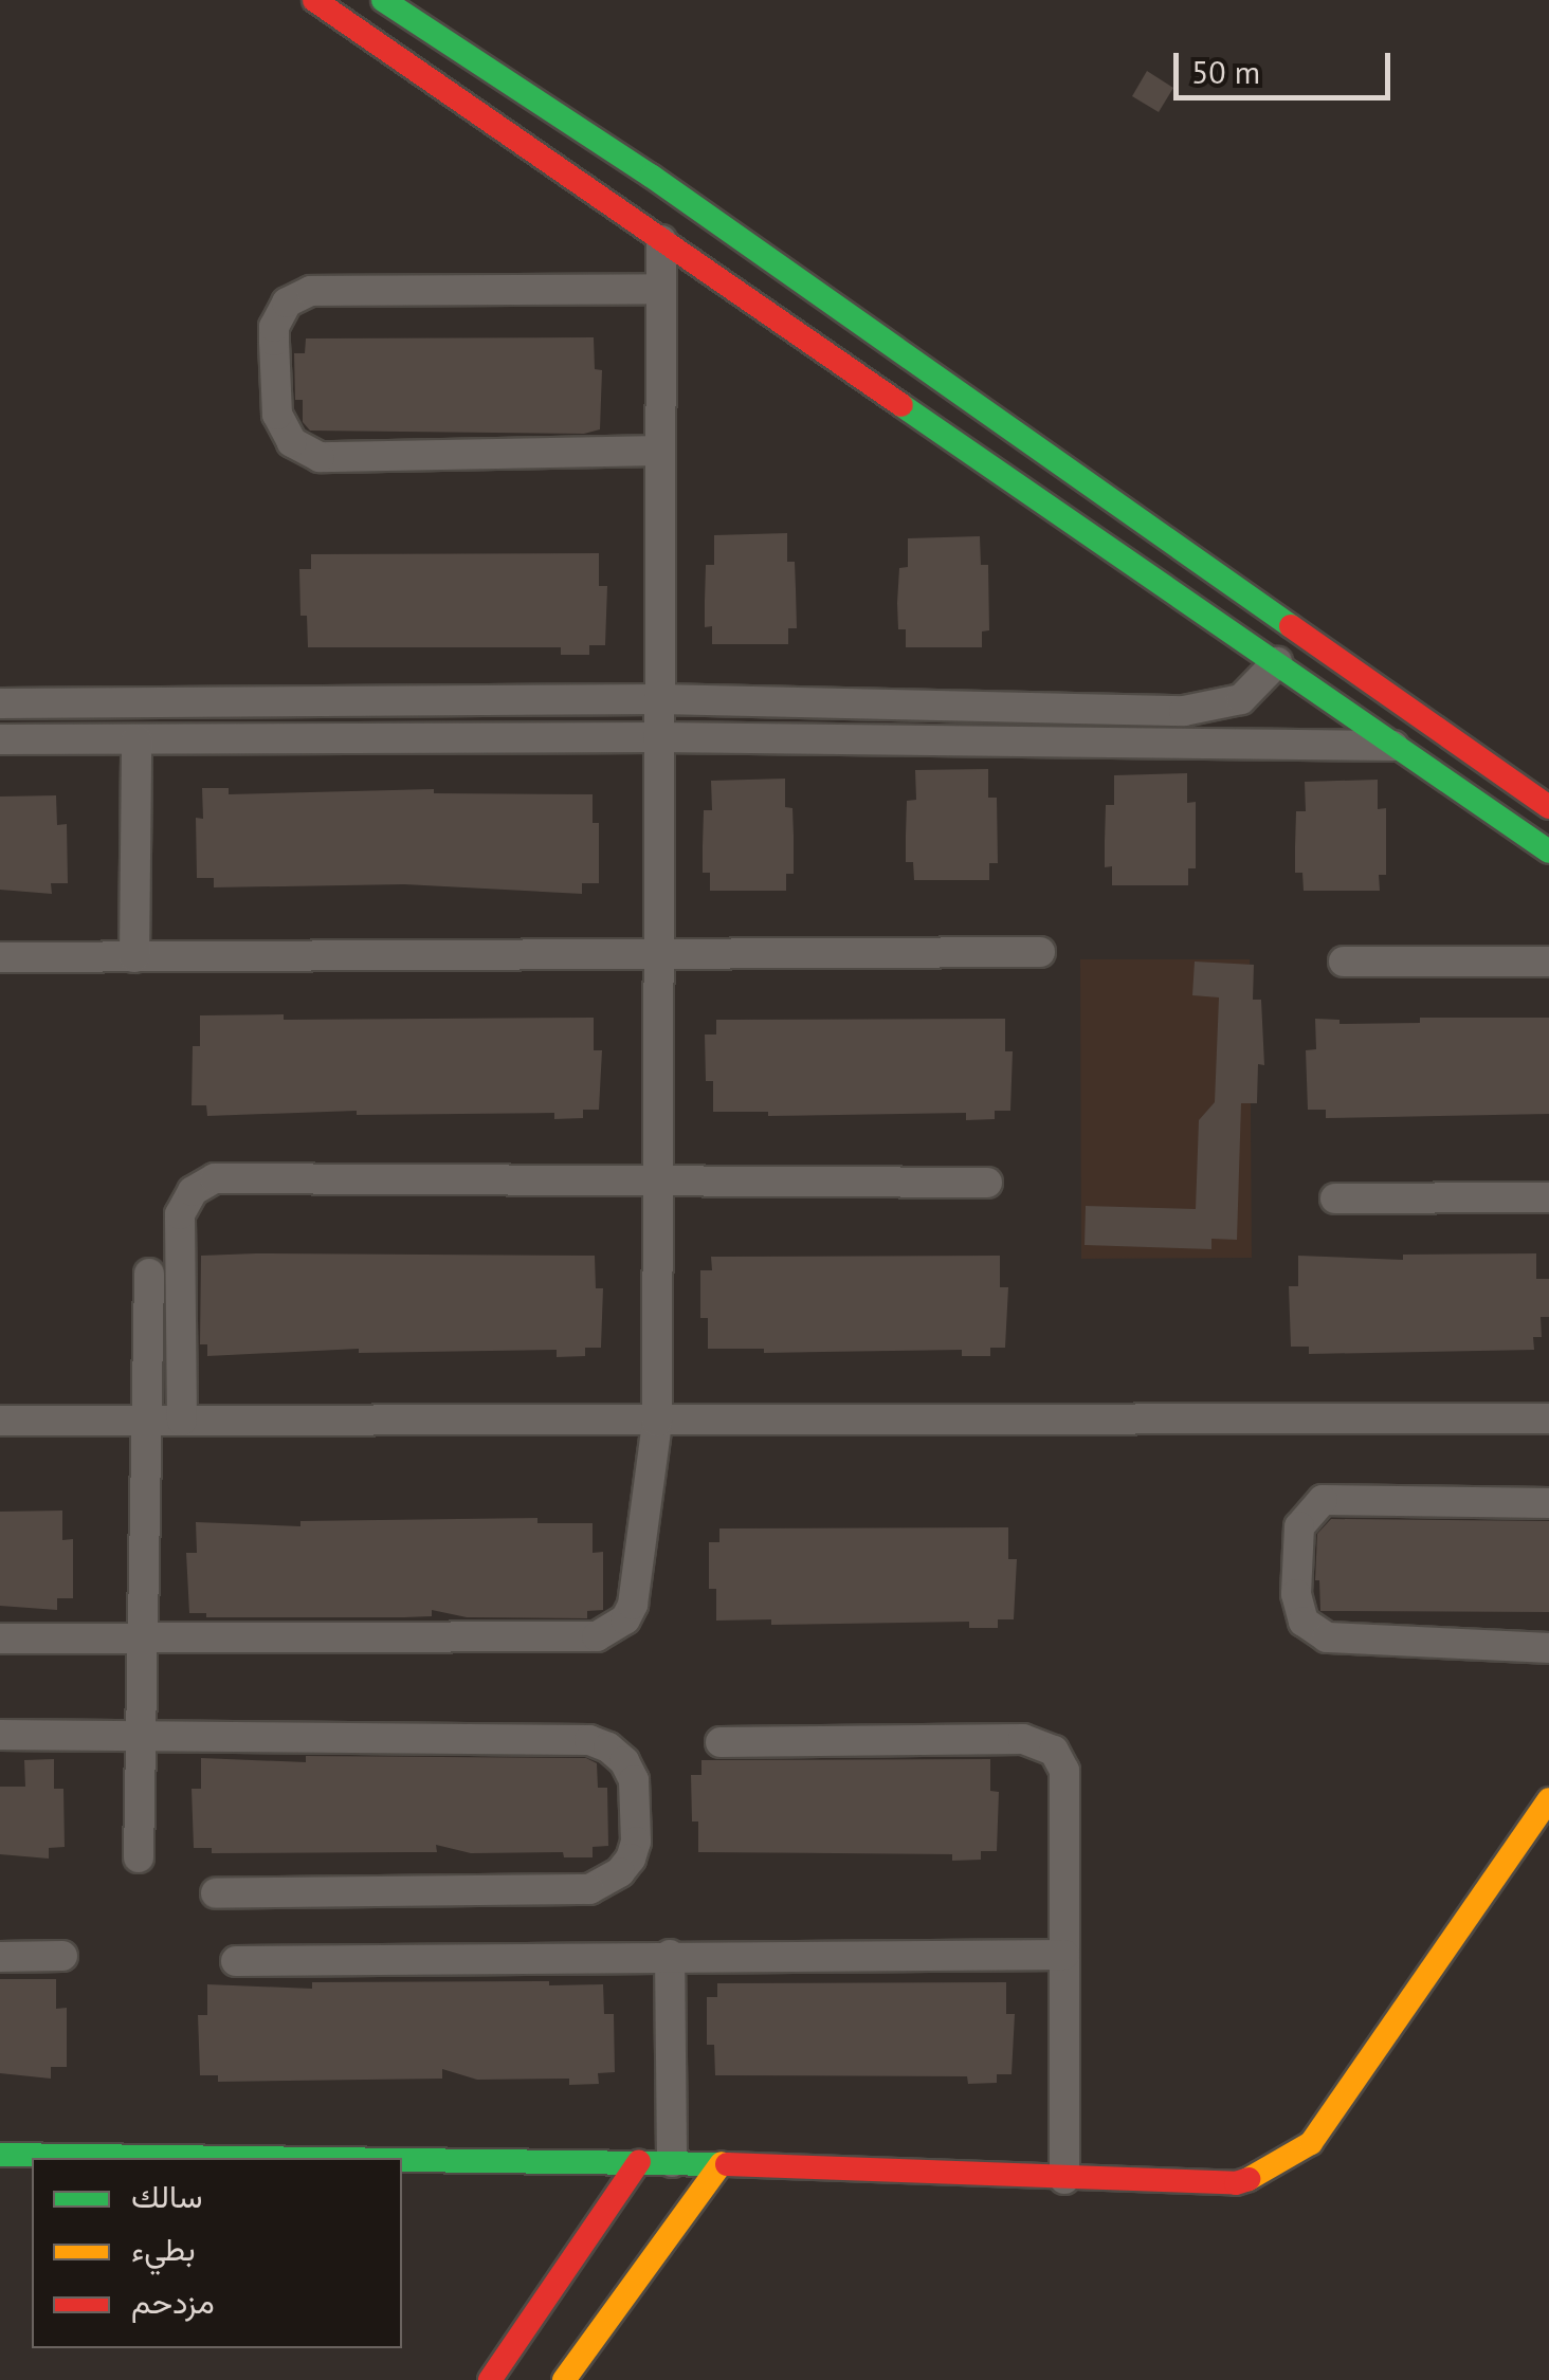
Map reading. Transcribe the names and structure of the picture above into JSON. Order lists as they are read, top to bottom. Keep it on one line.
{"legend":["سالك","بطيء","مزدحم"],"scale_bar":"50 m"}
